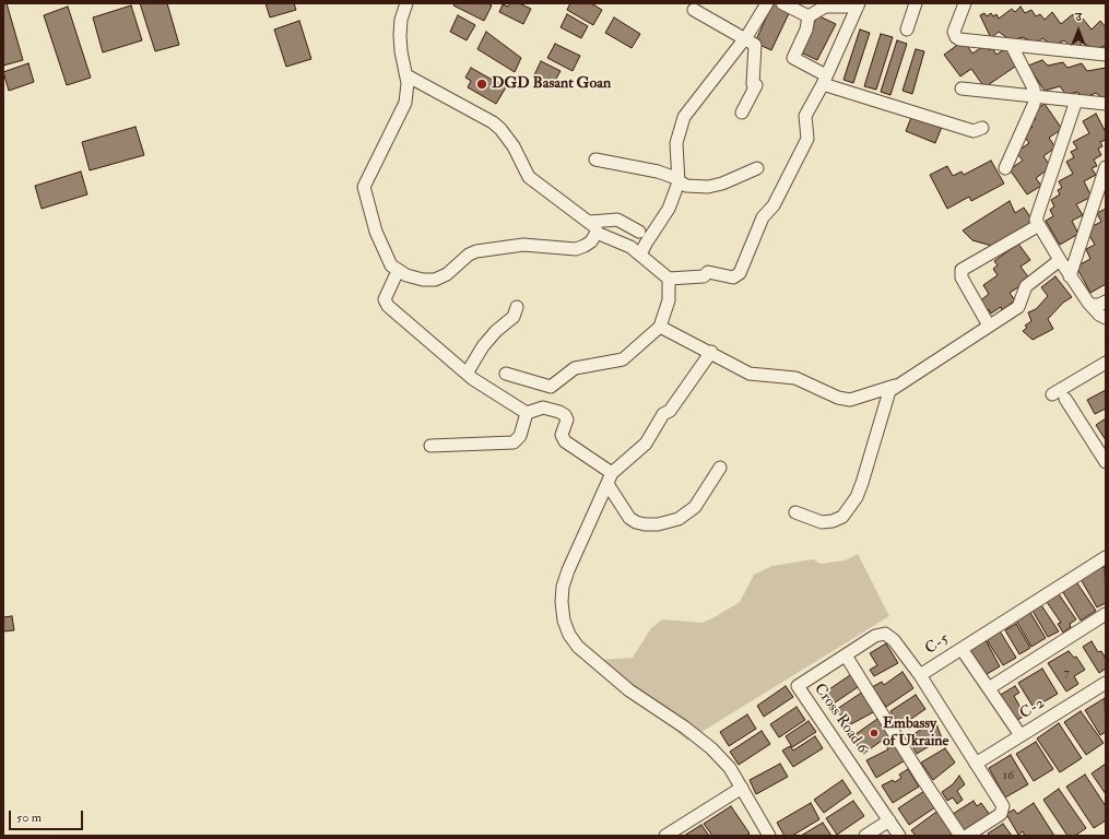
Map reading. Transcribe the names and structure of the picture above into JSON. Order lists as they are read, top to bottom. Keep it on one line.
{"streets":{"street":["C-5","C-2","Cross Road 6"]},"crossings":[["C-5","C-2"],["C-5","Cross Road 6"]],"places":["DGD Basant Goan","Embassy of Ukraine"],"house_numbers":["7","16"],"scale_bar":"50 m","north":"top"}
